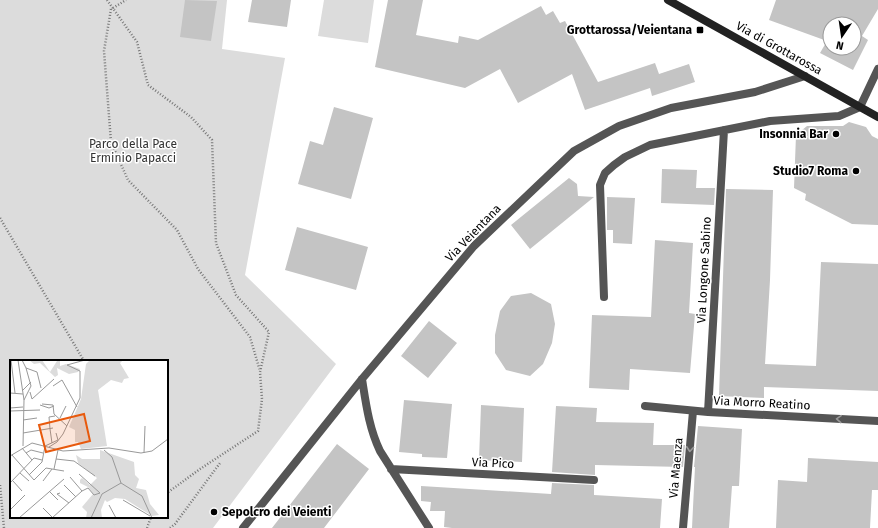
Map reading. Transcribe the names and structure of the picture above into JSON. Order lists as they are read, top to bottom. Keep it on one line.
{"streets":{"street":["Via di Grottarossa","Via Veientana","Via Longone Sabino","Via Morro Reatino","Via Pico","Via Maenza"]},"crossings":[["Via di Grottarossa","Via Veientana"],["Via Longone Sabino","Via Morro Reatino"],["Via Morro Reatino","Via Maenza"]],"one_way":["Via Morro Reatino","Via Maenza"],"parks":["Parco della Pace Erminio Papacci"],"places":{"transit":["Grottarossa/Veientana"],"other":["Insonnia Bar","Studio7 Roma","Sepolcro dei Veienti"]},"north":"bottom"}
